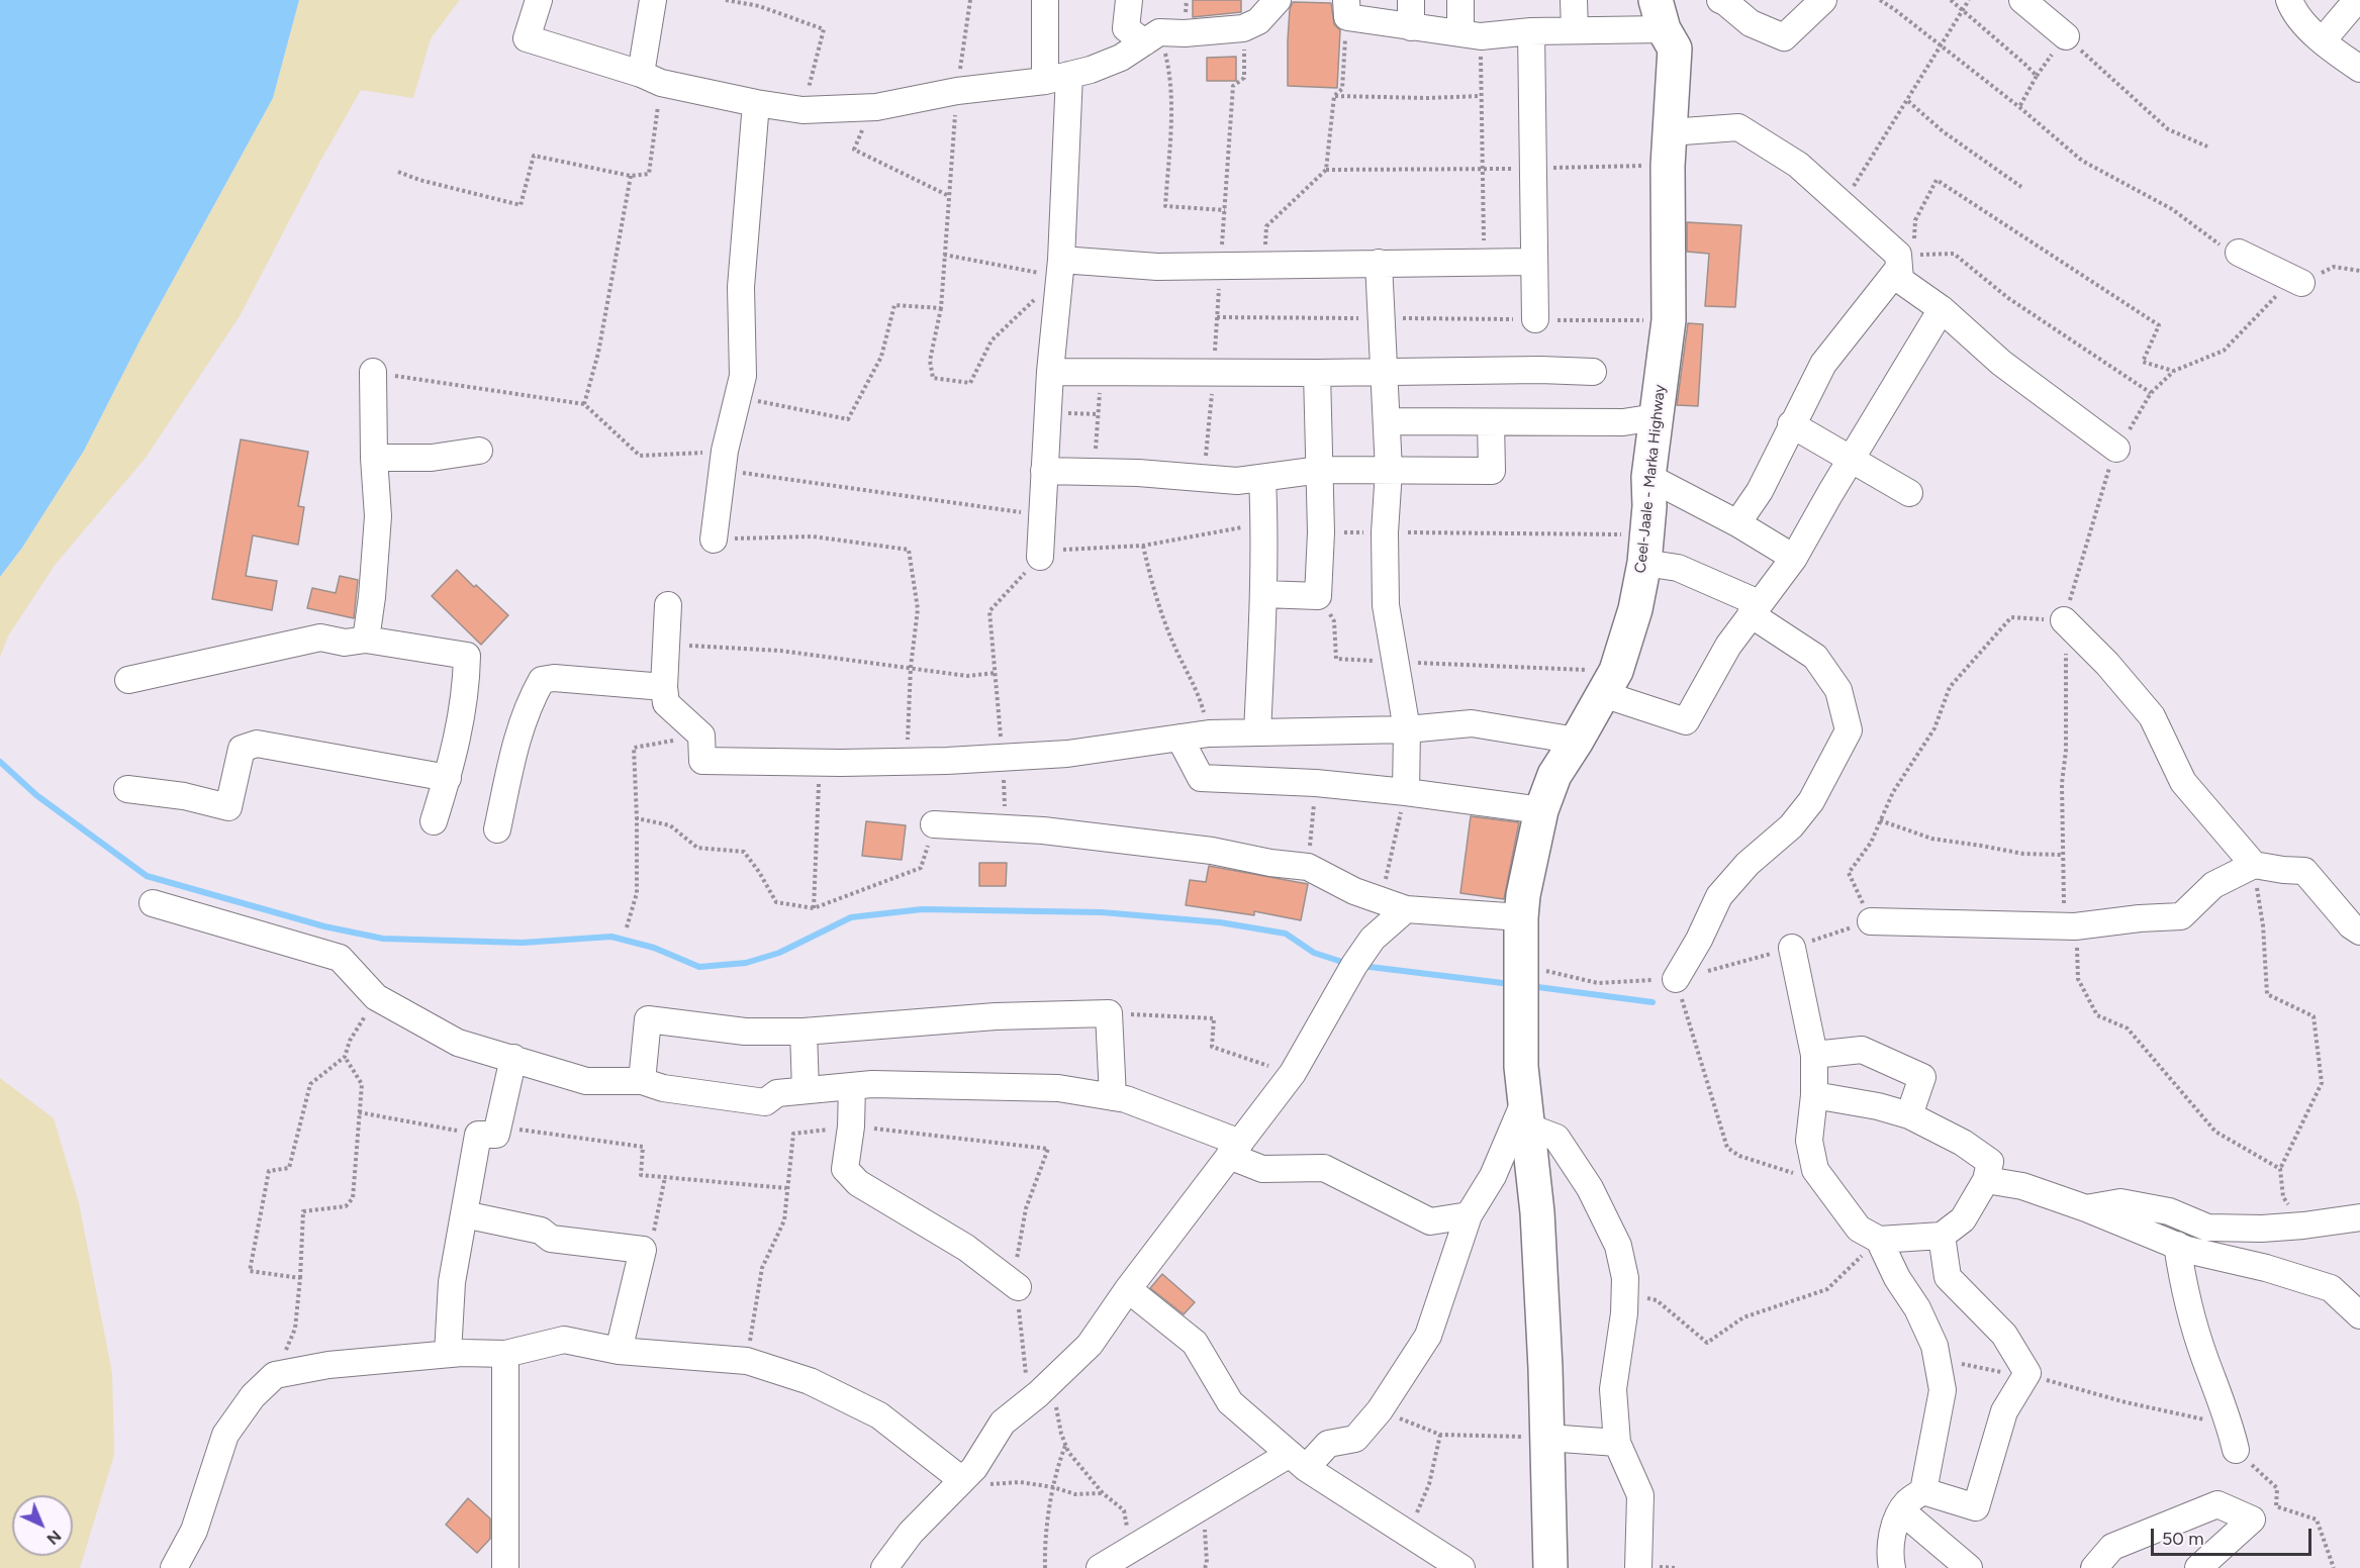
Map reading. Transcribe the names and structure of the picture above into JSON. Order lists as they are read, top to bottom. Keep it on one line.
{"streets":{"street":["Ceel-Jaale - Marka Highway"]},"scale_bar":"50 m","north":"bottom right"}
